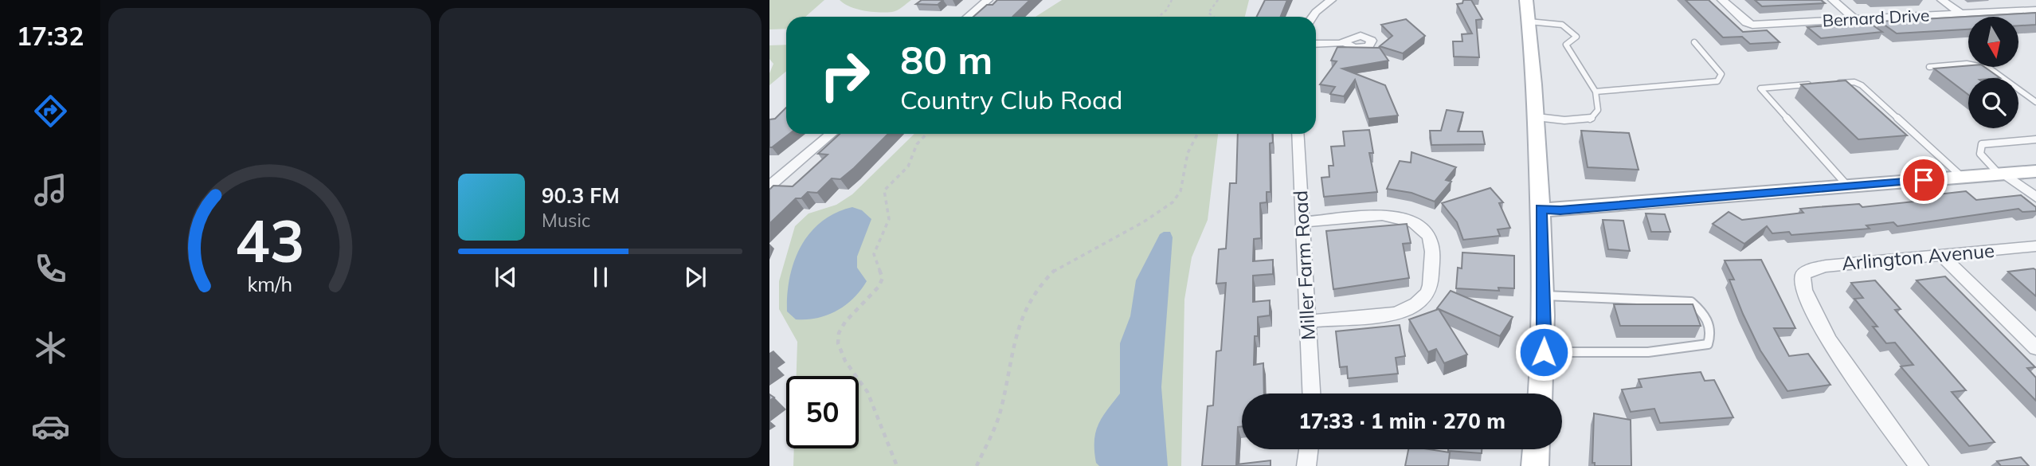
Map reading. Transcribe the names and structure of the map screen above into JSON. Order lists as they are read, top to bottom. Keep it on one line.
{"streets":{"street":["Bernard Drive","Arlington Avenue","Miller Farm Road"]},"north":"bottom","page":{"tabs":"17:32","turn":["80 m","Country Club Road"],"song":["90.3 FM","Music"],"limit":"50","trip":"17:33 · 1 min · 270 m","gauge":["43","km/h"]}}
